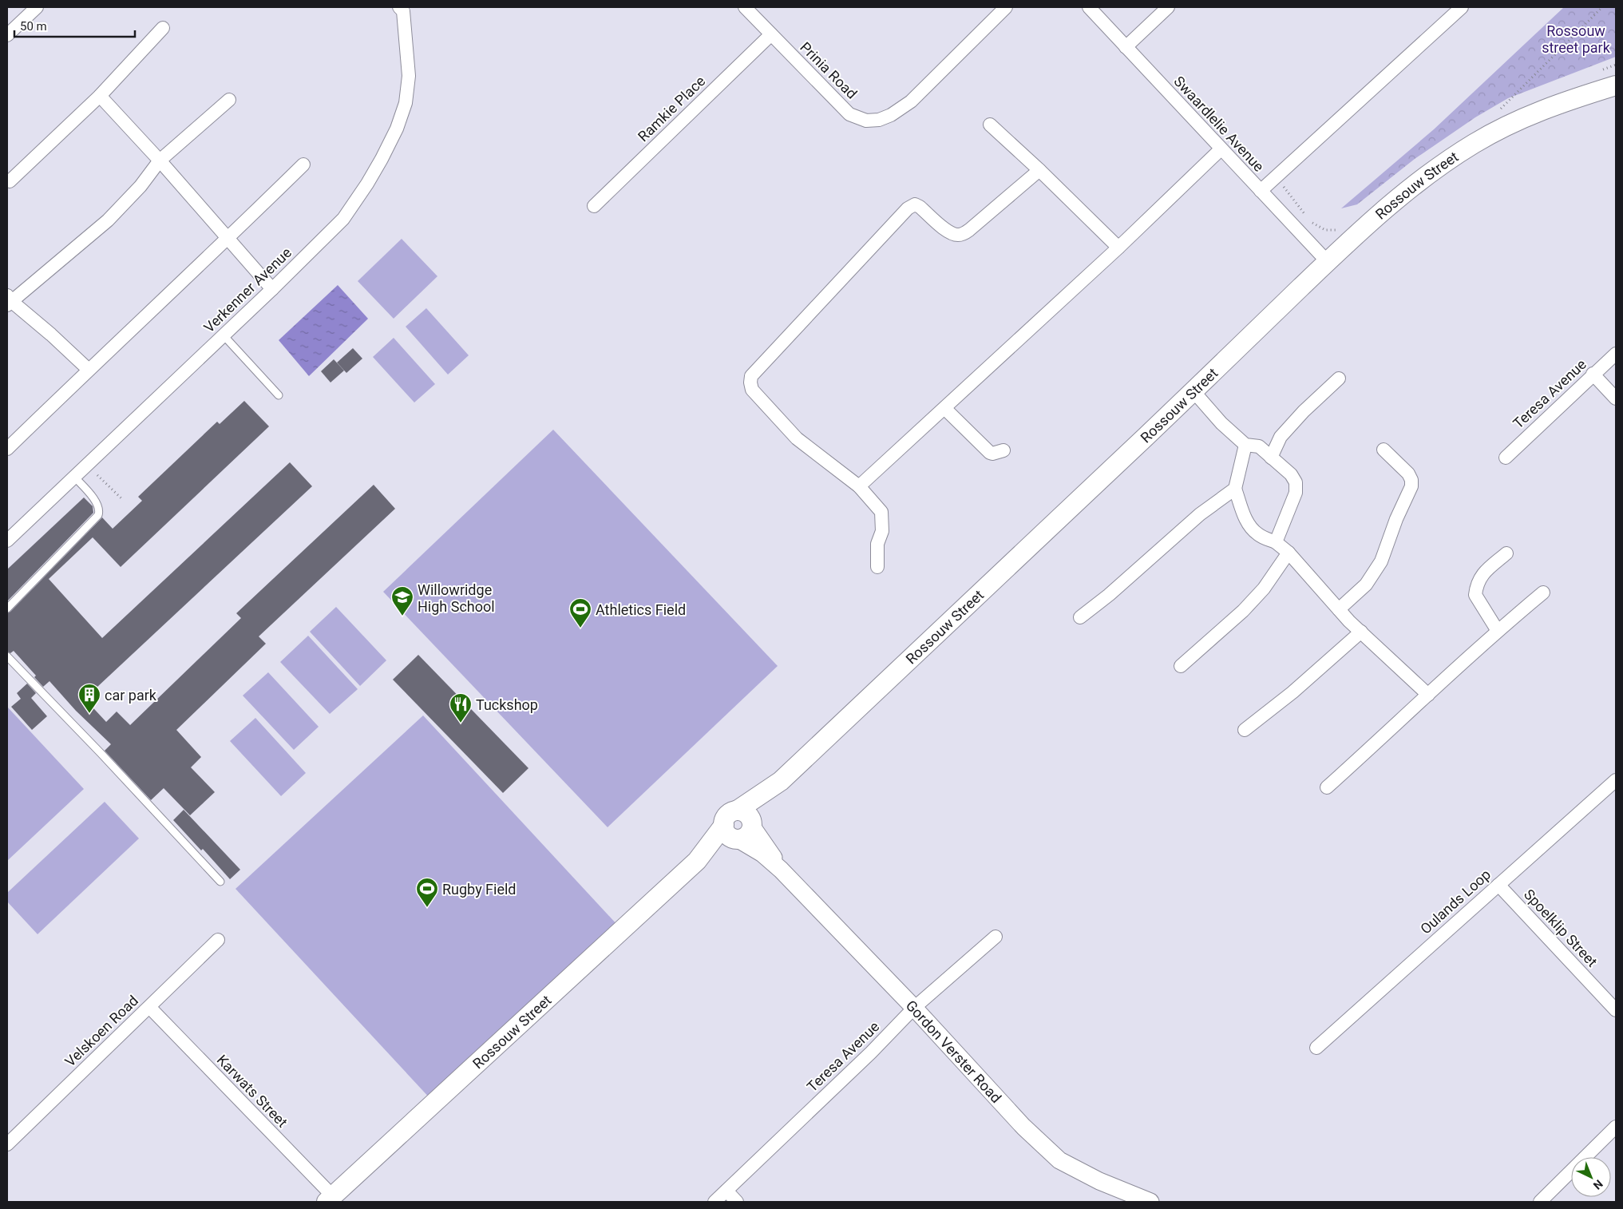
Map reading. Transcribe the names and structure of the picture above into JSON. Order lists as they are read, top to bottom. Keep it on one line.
{"streets":{"main road":["Rossouw Street"],"street":["Prinia Road","Ramkie Place","Swaardlelie Avenue","Verkenner Avenue","Teresa Avenue","Oulands Loop","Spoelklip Street","Velskoen Road","Gordon Verster Road","Karwats Street"]},"crossings":[["Prinia Road","Ramkie Place"],["Swaardlelie Avenue","Rossouw Street"],["Rossouw Street","Gordon Verster Road"],["Rossouw Street","Karwats Street"],["Teresa Avenue","Gordon Verster Road"],["Oulands Loop","Spoelklip Street"],["Velskoen Road","Karwats Street"]],"parks":["Rossouw street park"],"places":{"school or university":["Willowridge High School"],"sports":["Athletics Field","Rugby Field"],"building":["car park"],"restaurant":["Tuckshop"]},"scale_bar":"50 m","north":"bottom right"}
